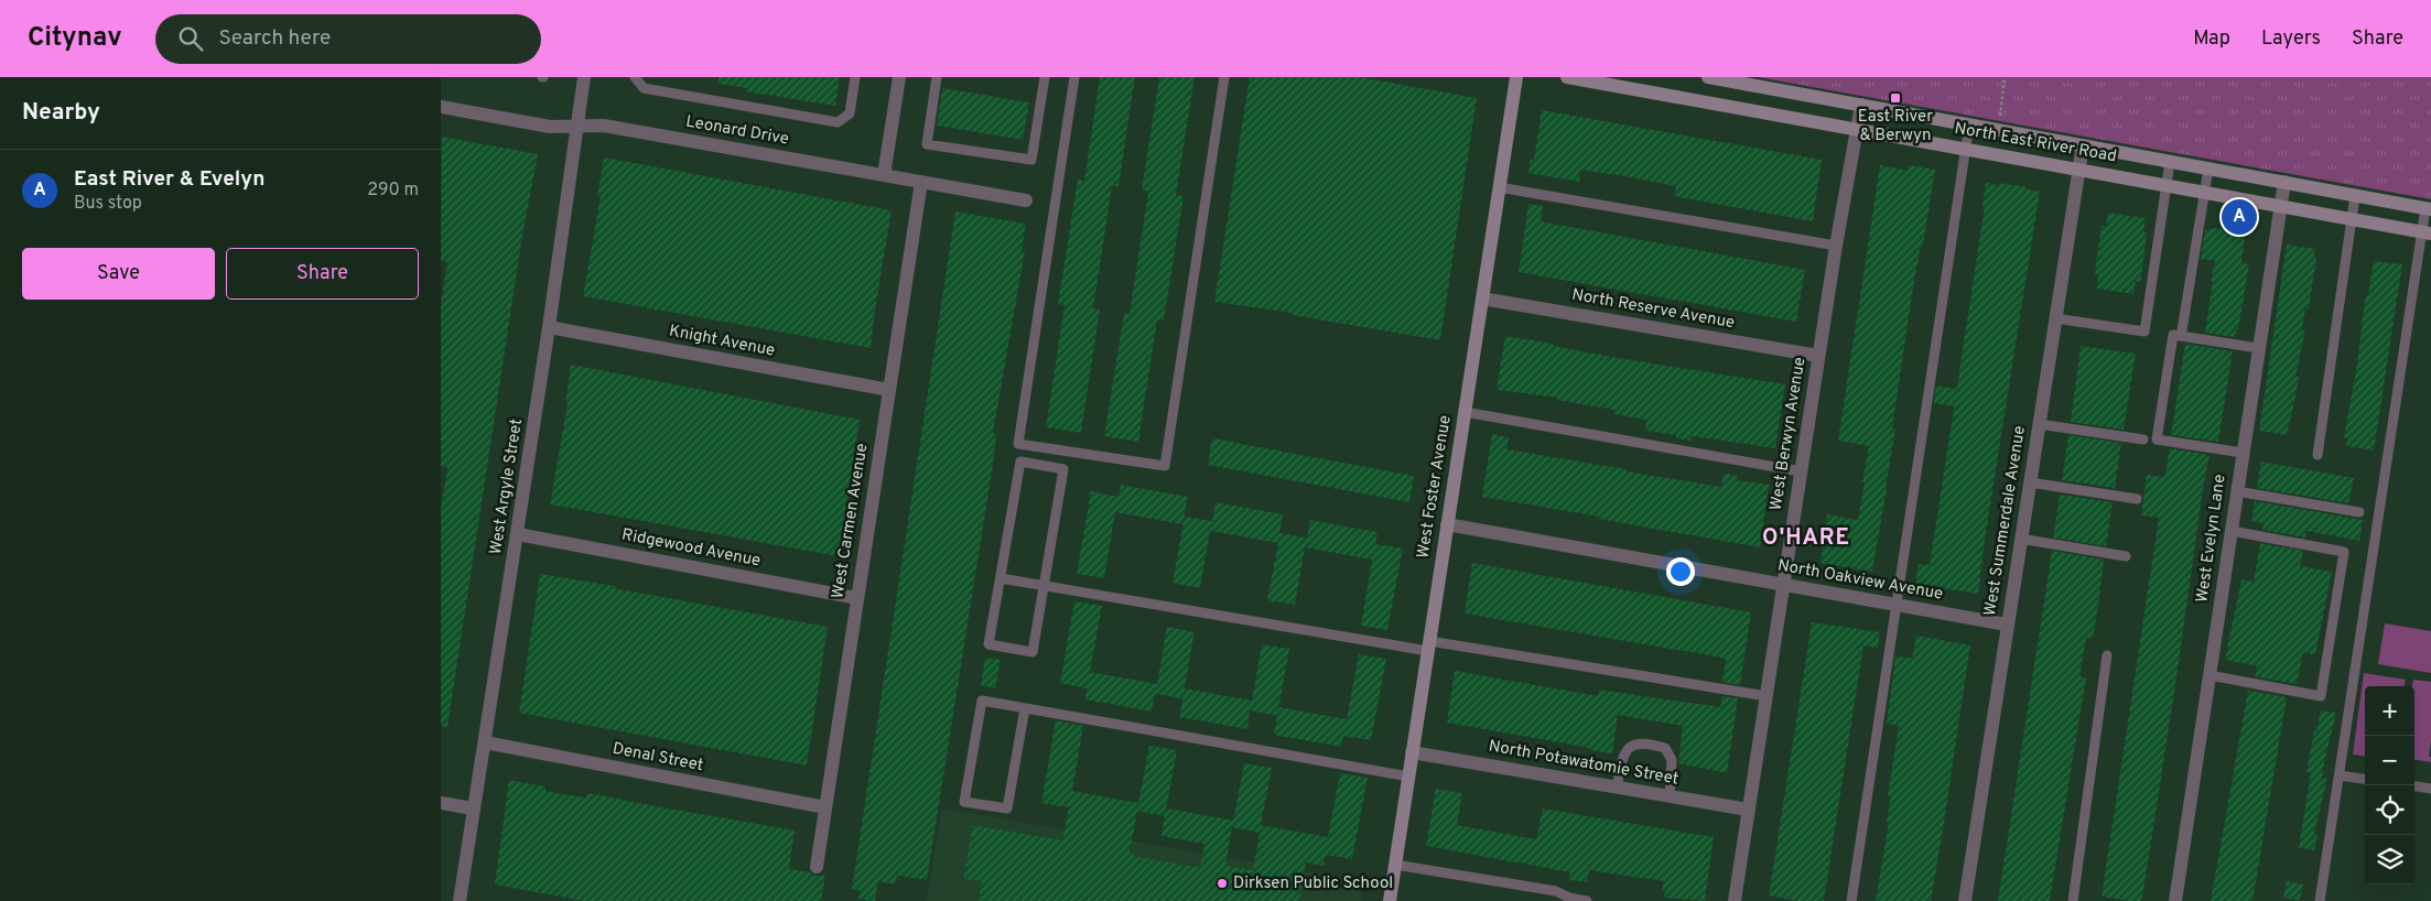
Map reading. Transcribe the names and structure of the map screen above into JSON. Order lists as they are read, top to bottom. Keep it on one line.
{"streets":{"main road":["North East River Road","West Foster Avenue"],"street":["Leonard Drive","North Reserve Avenue","Knight Avenue","West Berwyn Avenue","West Argyle Street","West Carmen Avenue","West Summerdale Avenue","West Evelyn Lane","Ridgewood Avenue","North Oakview Avenue","Denal Street","North Potawatomie Street"]},"crossings":[["Leonard Drive","West Argyle Street"],["Leonard Drive","West Carmen Avenue"],["North East River Road","West Berwyn Avenue"],["North East River Road","West Summerdale Avenue"],["North East River Road","West Evelyn Lane"],["North Reserve Avenue","West Berwyn Avenue"],["North Reserve Avenue","West Foster Avenue"],["Knight Avenue","West Argyle Street"],["Knight Avenue","West Carmen Avenue"],["West Berwyn Avenue","North Oakview Avenue"],["West Berwyn Avenue","North Potawatomie Street"],["West Argyle Street","Ridgewood Avenue"],["West Argyle Street","Denal Street"],["West Foster Avenue","North Oakview Avenue"],["West Foster Avenue","North Potawatomie Street"],["West Carmen Avenue","Ridgewood Avenue"],["West Carmen Avenue","Denal Street"],["West Summerdale Avenue","North Oakview Avenue"]],"districts":["O'HARE"],"places":{"transit":["East River & Berwyn"],"other":["Dirksen Public School"]},"page":{"header":"Citynav","search":"Search here","nav":["Map","Layers","Share"],"heading":"Nearby","list":[{"mark":"A","name":"East River & Evelyn","note":"Bus stop","value":"290 m"}],"pins":"A","buttons":["Save","Share"],"map_buttons":["+","−"]}}
